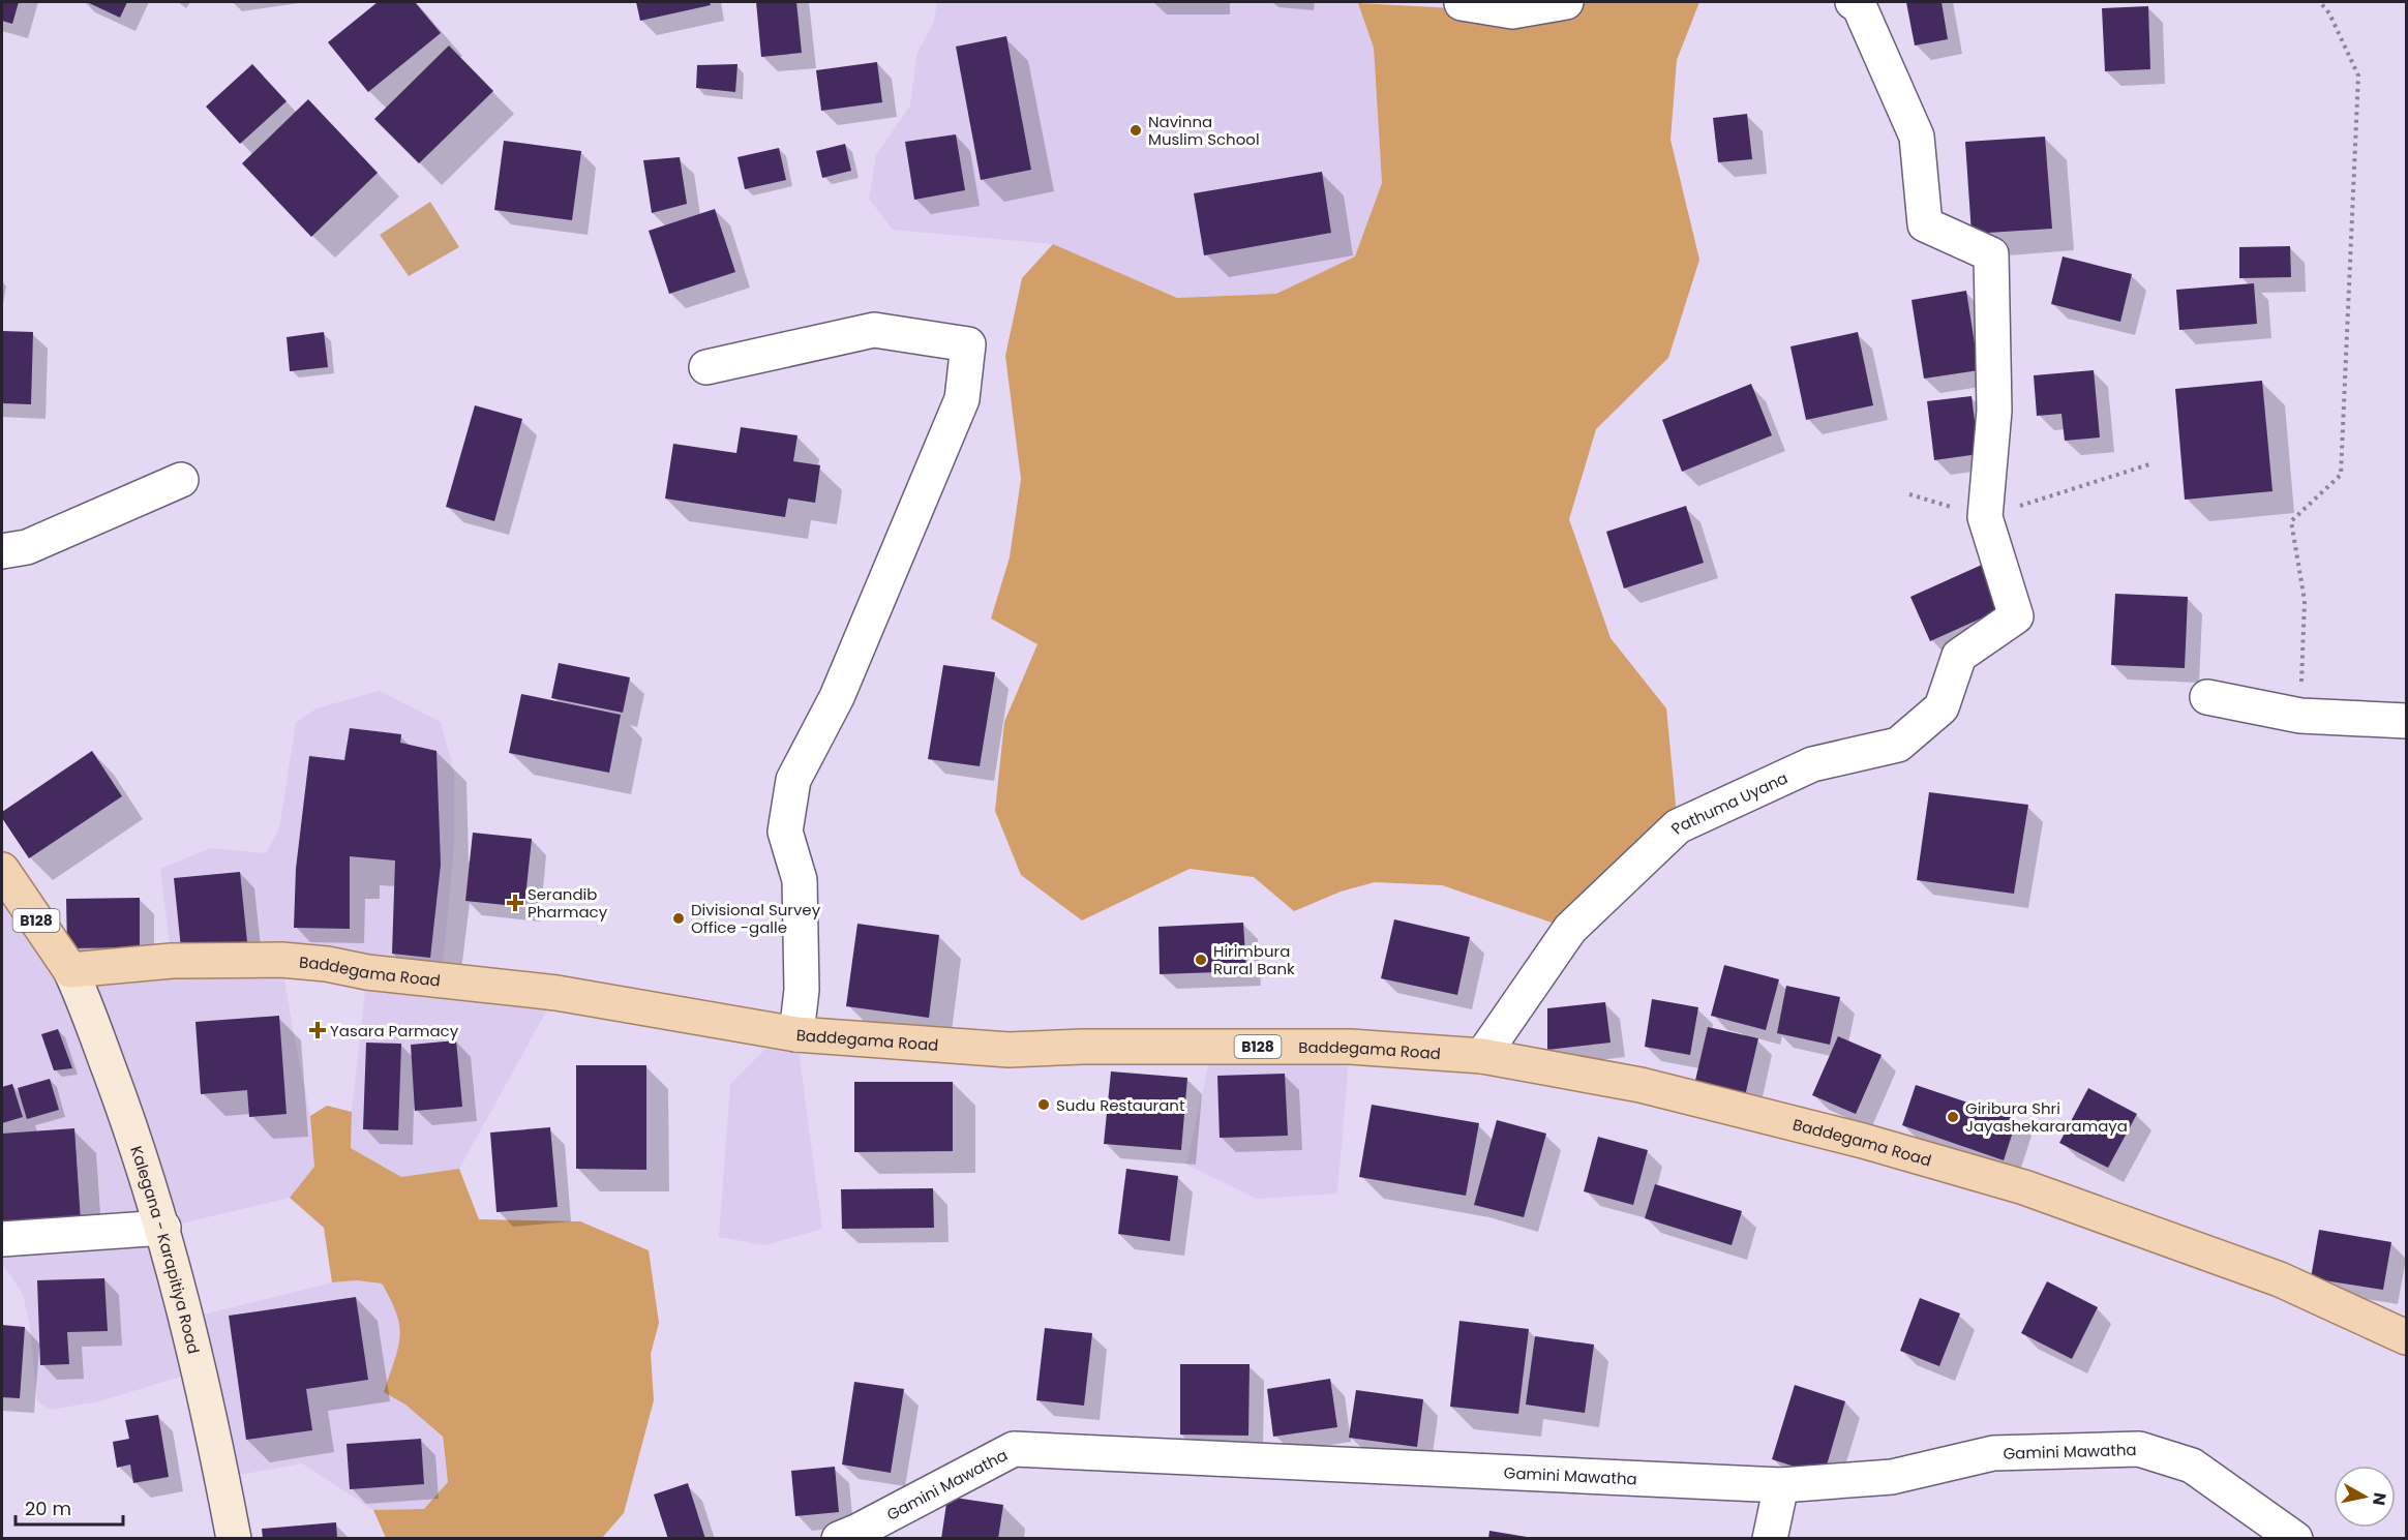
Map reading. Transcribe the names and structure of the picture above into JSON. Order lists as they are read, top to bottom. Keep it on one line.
{"streets":{"main road":["B128","Baddegama Road","Kalegana - Karapitiya Road"],"street":["Pathuma Uyana","Gamini Mawatha"]},"crossings":[["Pathuma Uyana","Baddegama Road"],["B128","Baddegama Road"],["B128","Kalegana - Karapitiya Road"],["Baddegama Road","Kalegana - Karapitiya Road"]],"places":{"other":["Navinna Muslim School","Divisional Survey Office -galle","Hirimbura Rural Bank","Sudu Restaurant","Giribura Shri Jayashekararamaya"],"health":["Serandib Pharmacy","Yasara Parmacy"]},"scale_bar":"20 m","north":"right"}
